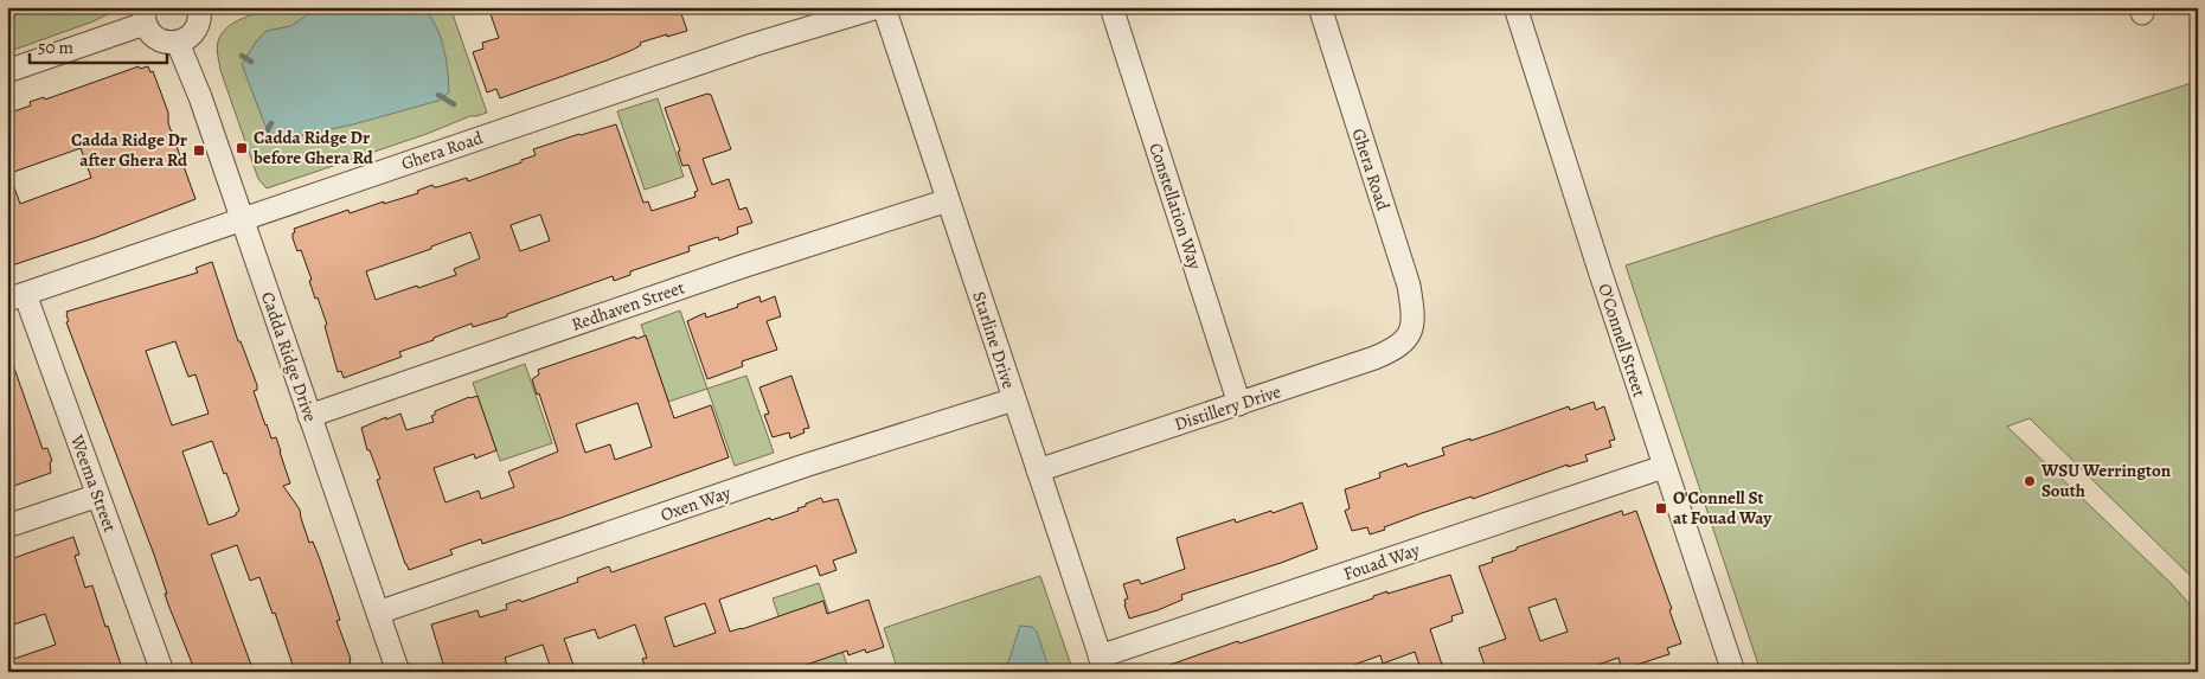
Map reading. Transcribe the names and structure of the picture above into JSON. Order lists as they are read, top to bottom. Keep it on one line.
{"streets":{"street":["Ghera Road","Constellation Way","Redhaven Street","Starline Drive","O'Connell Street","Cadda Ridge Drive","Distillery Drive","Weema Street","Oxen Way","Fouad Way"]},"crossings":[["Ghera Road","Cadda Ridge Drive"],["Ghera Road","Distillery Drive"],["Ghera Road","Weema Street"],["Constellation Way","Distillery Drive"],["Redhaven Street","Starline Drive"],["Redhaven Street","Cadda Ridge Drive"],["Starline Drive","Distillery Drive"],["Starline Drive","Oxen Way"],["Starline Drive","Fouad Way"],["O'Connell Street","Fouad Way"],["Cadda Ridge Drive","Oxen Way"]],"places":{"transit":["Cadda Ridge Dr before Ghera Rd","Cadda Ridge Dr after Ghera Rd","O'Connell St at Fouad Way"],"other":["WSU Werrington South"]},"scale_bar":"50 m"}
